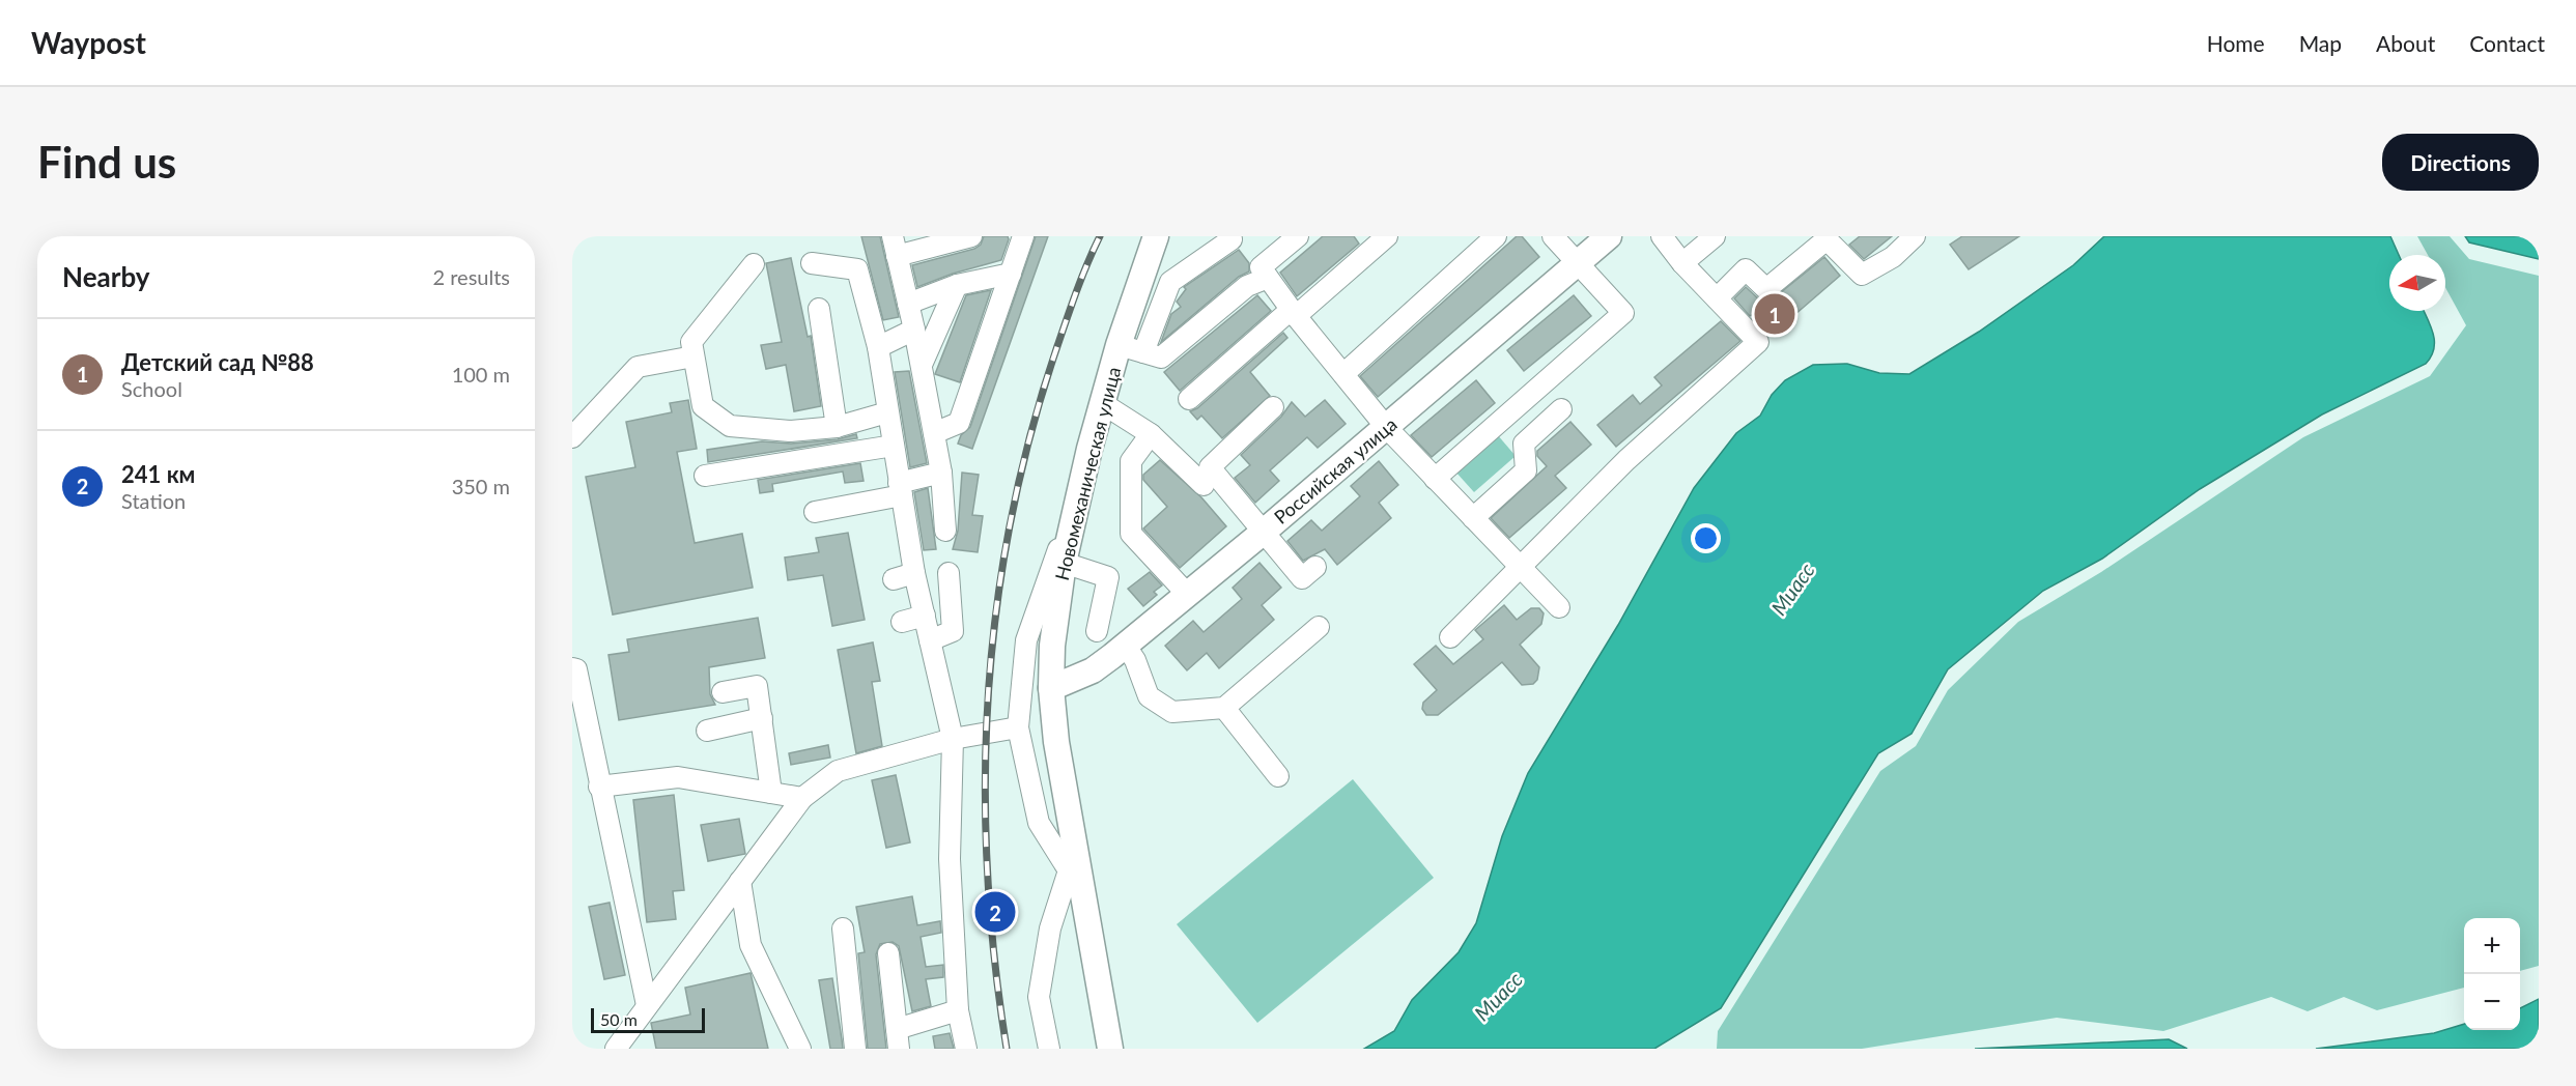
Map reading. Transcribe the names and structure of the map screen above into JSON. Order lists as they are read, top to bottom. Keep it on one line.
{"streets":{"main road":["Российская улица","Новомеханическая улица"]},"crossings":[["Российская улица","Новомеханическая улица"]],"water":["Миасс"],"scale_bar":"50 m","north":"left","page":{"header":"Waypost","nav":["Home","Map","About","Contact"],"buttons":"Directions","title":"Find us","heading":["Nearby","2 results"],"pins":["1","2"],"list":[{"mark":"1","name":"Детский сад №88","note":"School","value":"100 m"},{"mark":"2","name":"241 км","note":"Station","value":"350 m"}],"map_buttons":["+","−"],"scale":"50 m"}}
